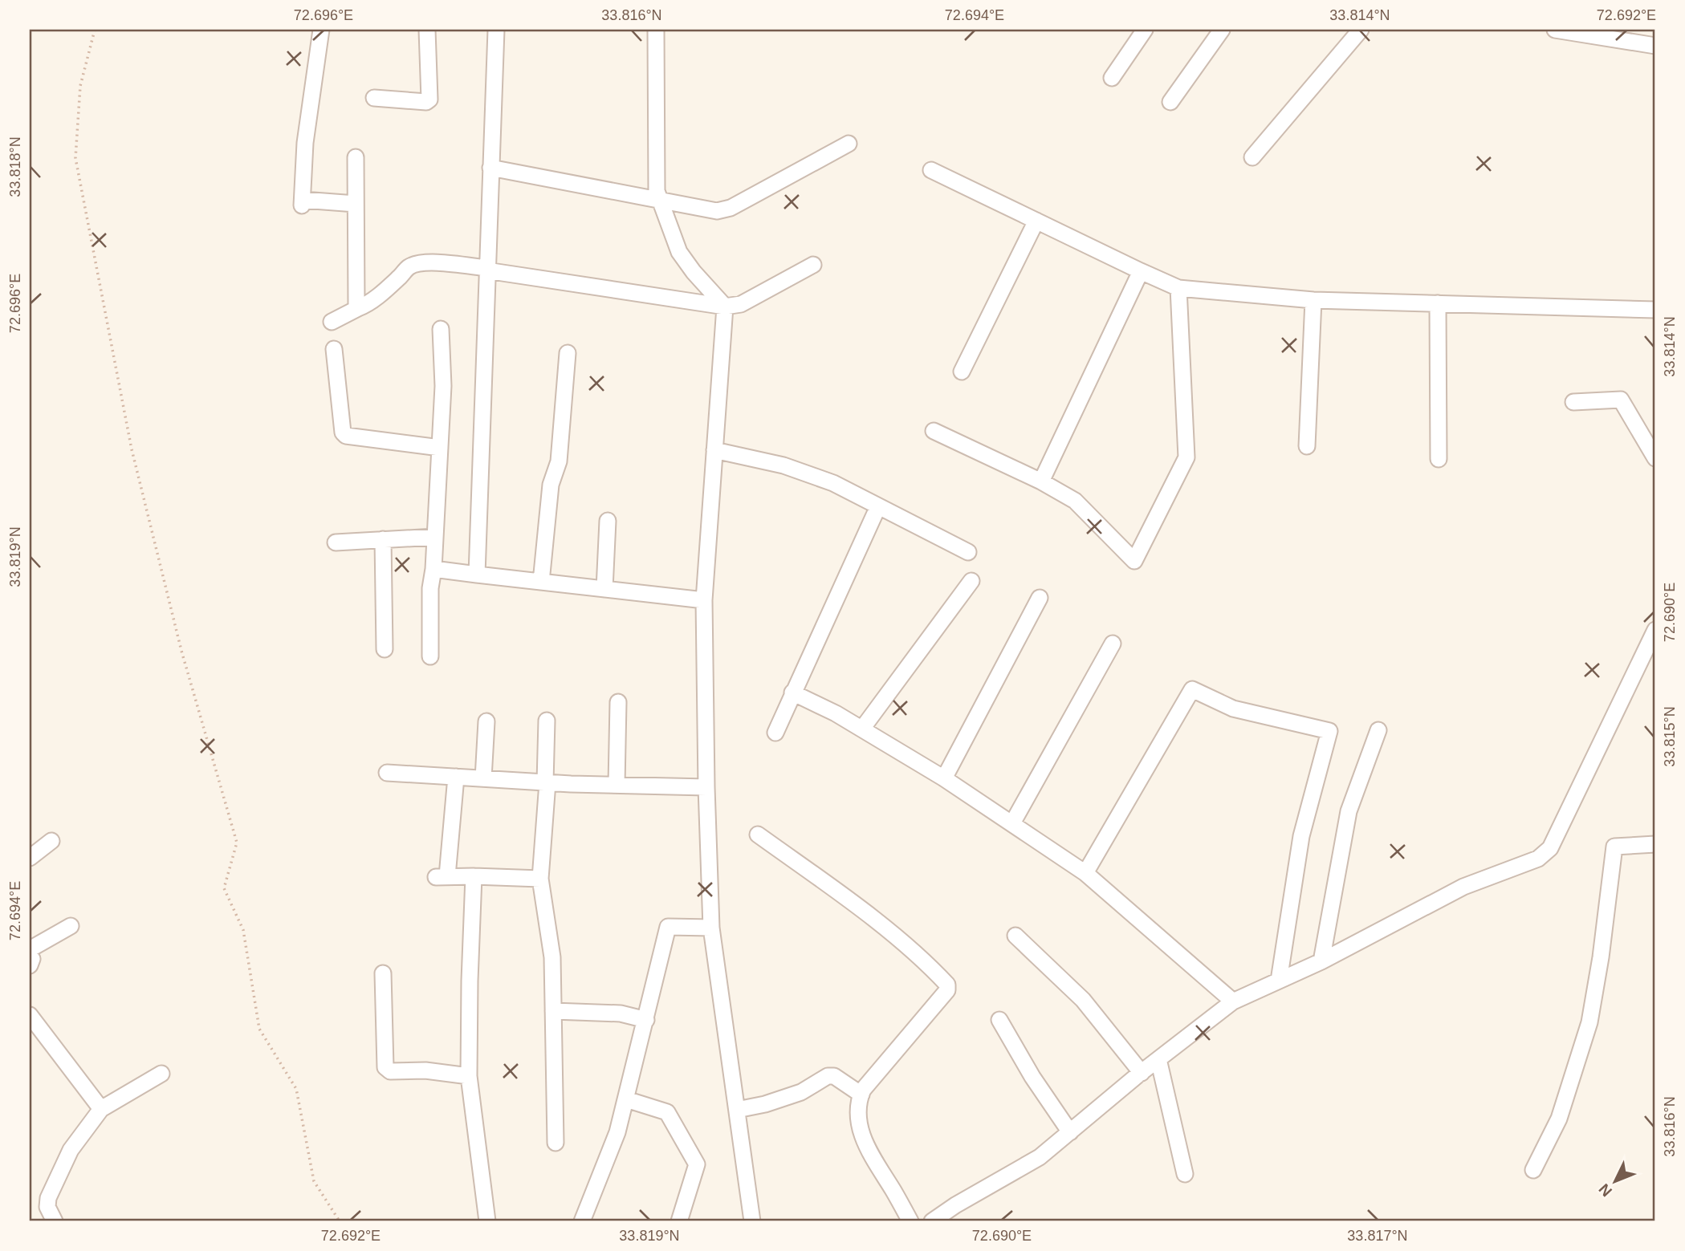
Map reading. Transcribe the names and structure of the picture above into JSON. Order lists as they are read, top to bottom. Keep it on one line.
{"north":"bottom left","coordinates":["72.696°E","33.816°N","72.694°E","33.814°N","72.692°E","33.818°N","33.819°N","72.690°E","33.815°N","33.817°N"]}
